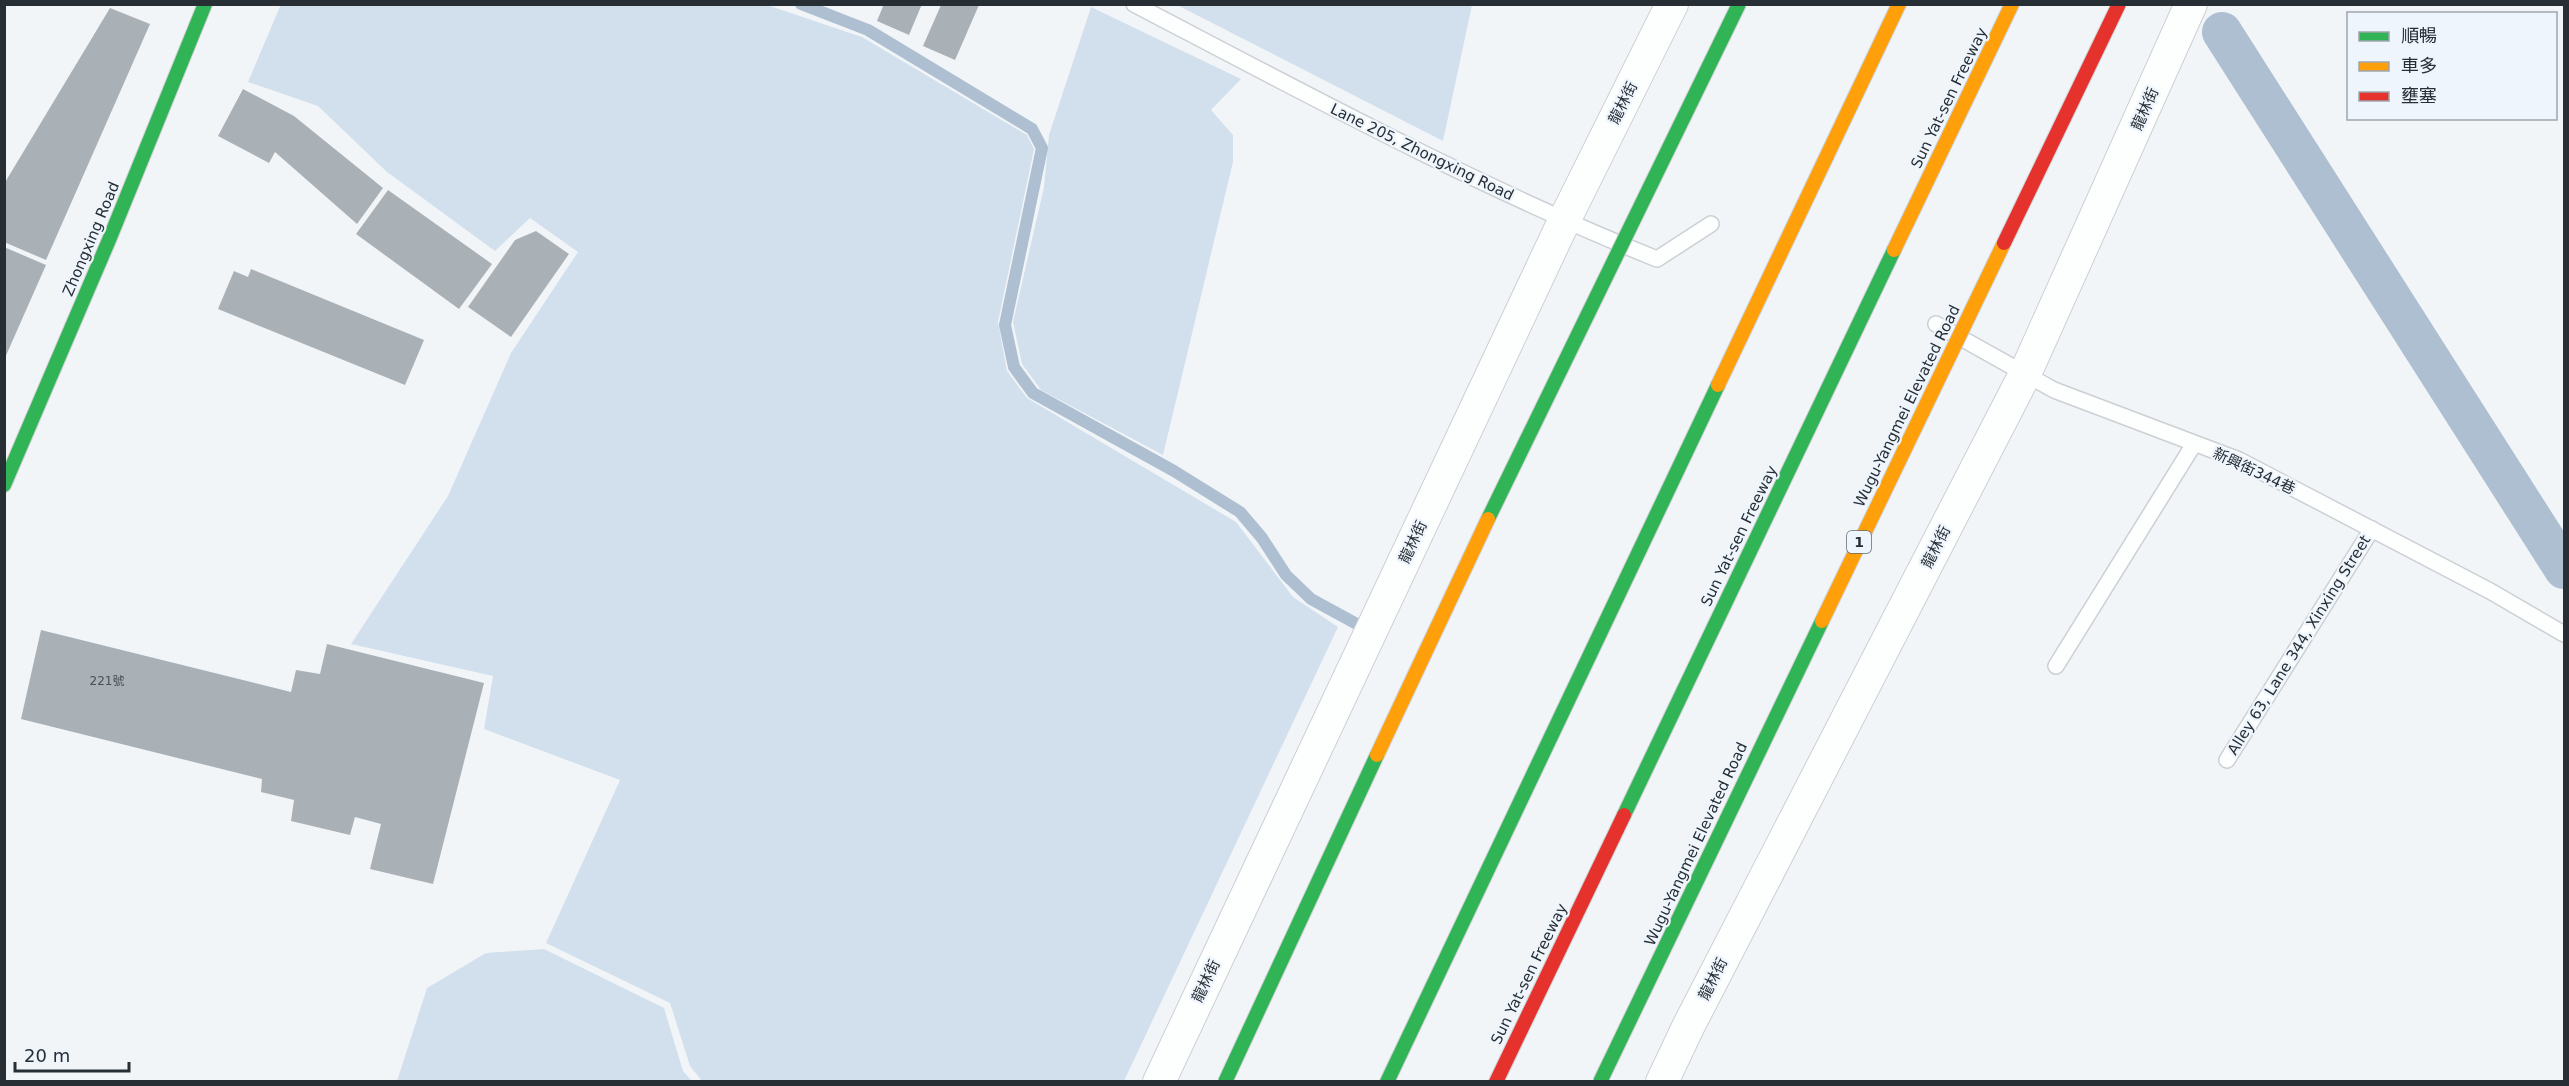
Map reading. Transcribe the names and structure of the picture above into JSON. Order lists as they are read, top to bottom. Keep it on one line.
{"streets":{"main road":["Sun Yat-sen Freeway","Zhongxing Road","Wugu-Yangmei Elevated Road","1"],"street":["龍林街"],"lane":["Lane 205, Zhongxing Road","新興街344巷","Alley 63, Lane 344, Xinxing Street"]},"crossings":[["龍林街","Lane 205, Zhongxing Road"],["龍林街","新興街344巷"],["新興街344巷","Alley 63, Lane 344, Xinxing Street"]],"house_numbers":["221號"],"legend":["順暢","車多","壅塞"],"scale_bar":"20 m"}
